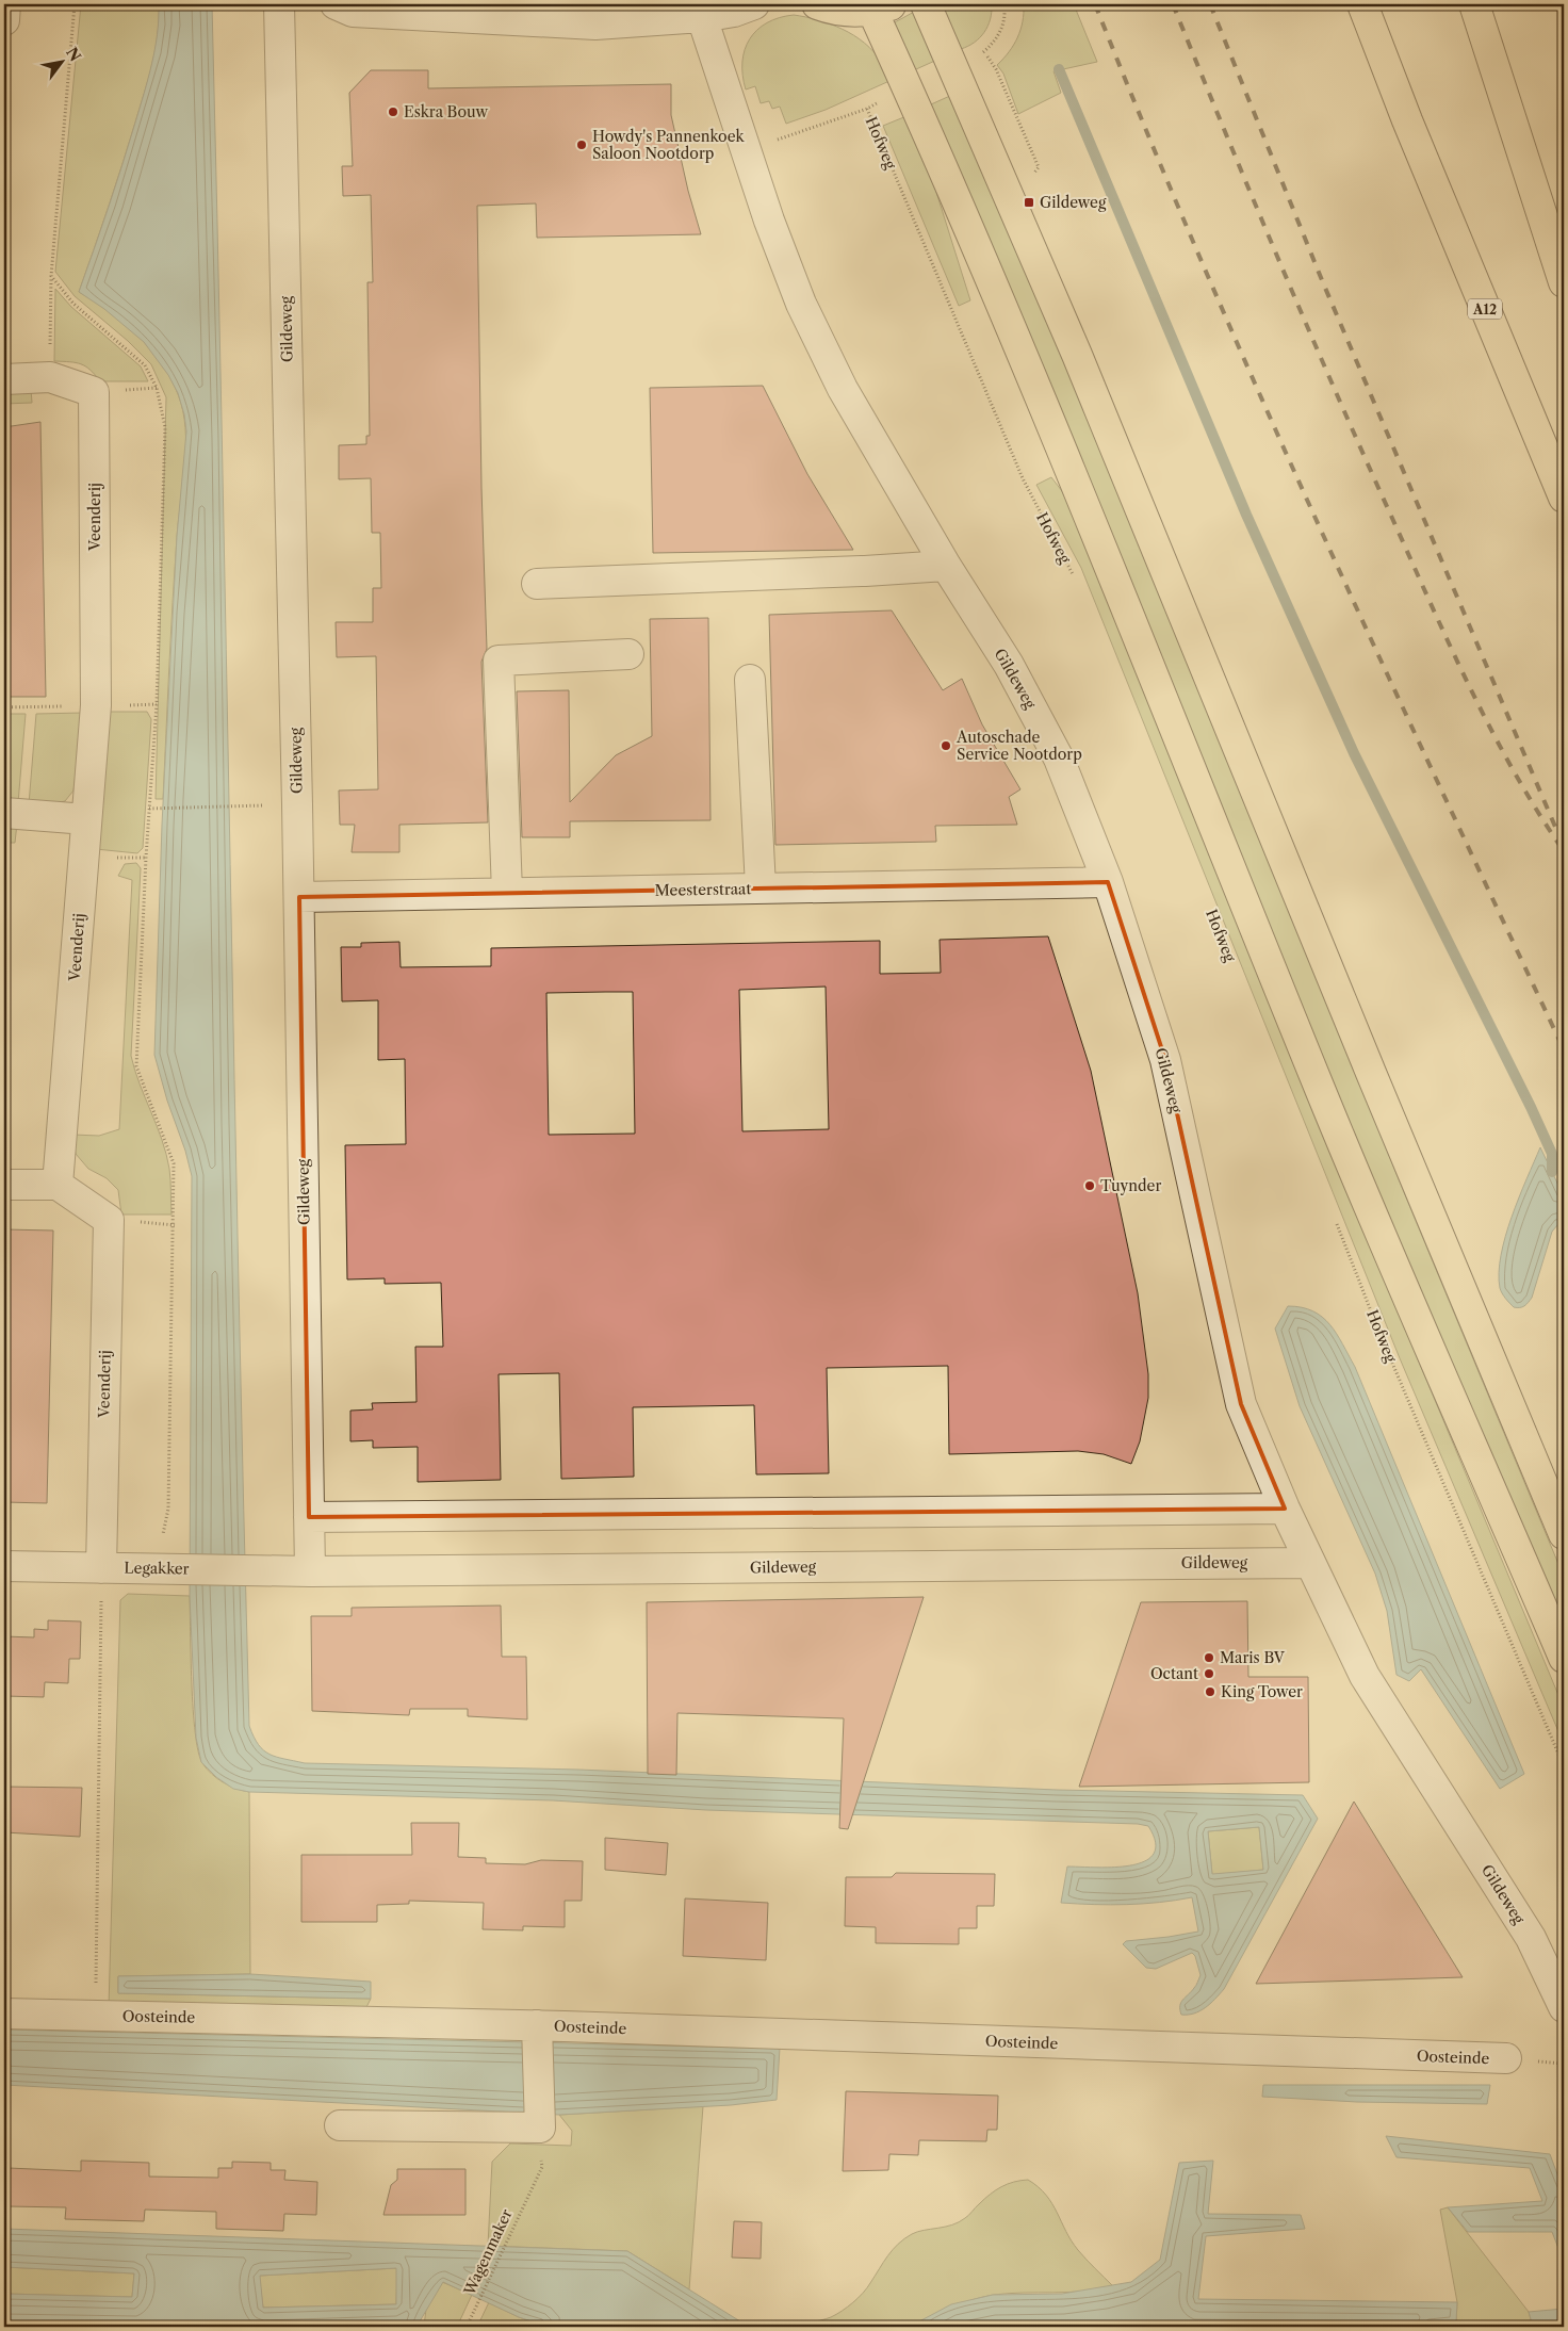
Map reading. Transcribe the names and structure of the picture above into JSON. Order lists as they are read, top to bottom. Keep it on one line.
{"streets":{"main road":["A12"],"street":["Gildeweg","Veenderij","Meesterstraat","Legakker","Oosteinde"],"path":["Hofweg","Wagenmaker"]},"crossings":[["Gildeweg","Meesterstraat"],["Gildeweg","Legakker"],["Veenderij","Legakker"]],"places":{"other":["Eskra Bouw","Howdy's Pannenkoek Saloon Nootdorp","Autoschade Service Nootdorp","Tuynder","Maris BV","Octant","King Tower"],"transit":["Gildeweg"]},"north":"top right"}
